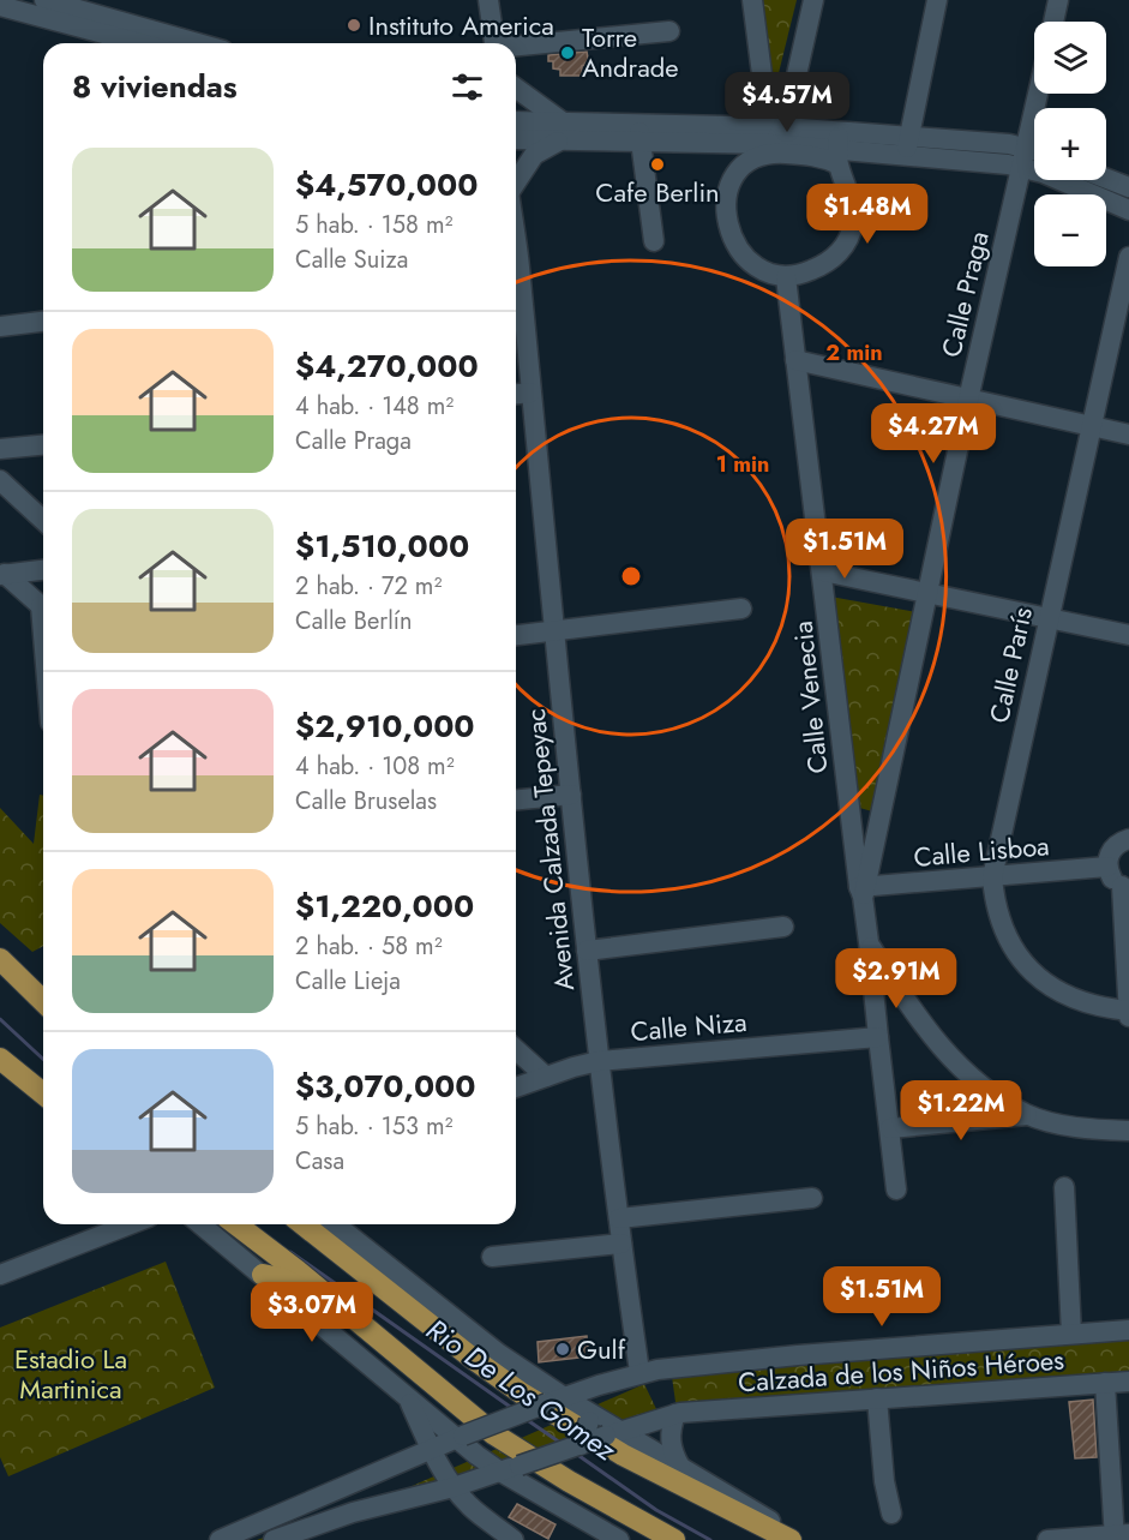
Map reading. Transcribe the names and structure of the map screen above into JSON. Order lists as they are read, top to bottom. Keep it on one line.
{"streets":{"street":["Calle Praga","Calle París","Calle Venecia","Avenida Calzada Tepeyac","Calle Lisboa","Calle Niza","Calzada de los Niños Héroes"]},"crossings":[["Calle Praga","Calle Venecia"],["Calle Praga","Calle Lisboa"],["Calle París","Calle Lisboa"],["Calle Venecia","Calle Lisboa"],["Calle Venecia","Calle Niza"],["Avenida Calzada Tepeyac","Calle Niza"],["Avenida Calzada Tepeyac","Calzada de los Niños Héroes"]],"water":["Rio De Los Gomez"],"parks":["Estadio La Martinica"],"places":["Instituto America","Torre Andrade","Cafe Berlin","Gulf"],"page":{"map_buttons":["+","−"],"heading":"8 viviendas","price":["$4.57M","$1.48M","$4.27M","$1.51M","$2.91M","$1.22M","$1.51M","$3.07M"],"list":[{"name":"$4,570,000","note":"5 hab. · 158 m² · Calle Suiza"},{"name":"$4,270,000","note":"4 hab. · 148 m² · Calle Praga"},{"name":"$1,510,000","note":"2 hab. · 72 m² · Calle Berlín"},{"name":"$2,910,000","note":"4 hab. · 108 m² · Calle Bruselas"},{"name":"$1,220,000","note":"2 hab. · 58 m² · Calle Lieja"},{"name":"$3,070,000","note":"5 hab. · 153 m² · Casa"}]},"rings":["2 min","1 min"]}
